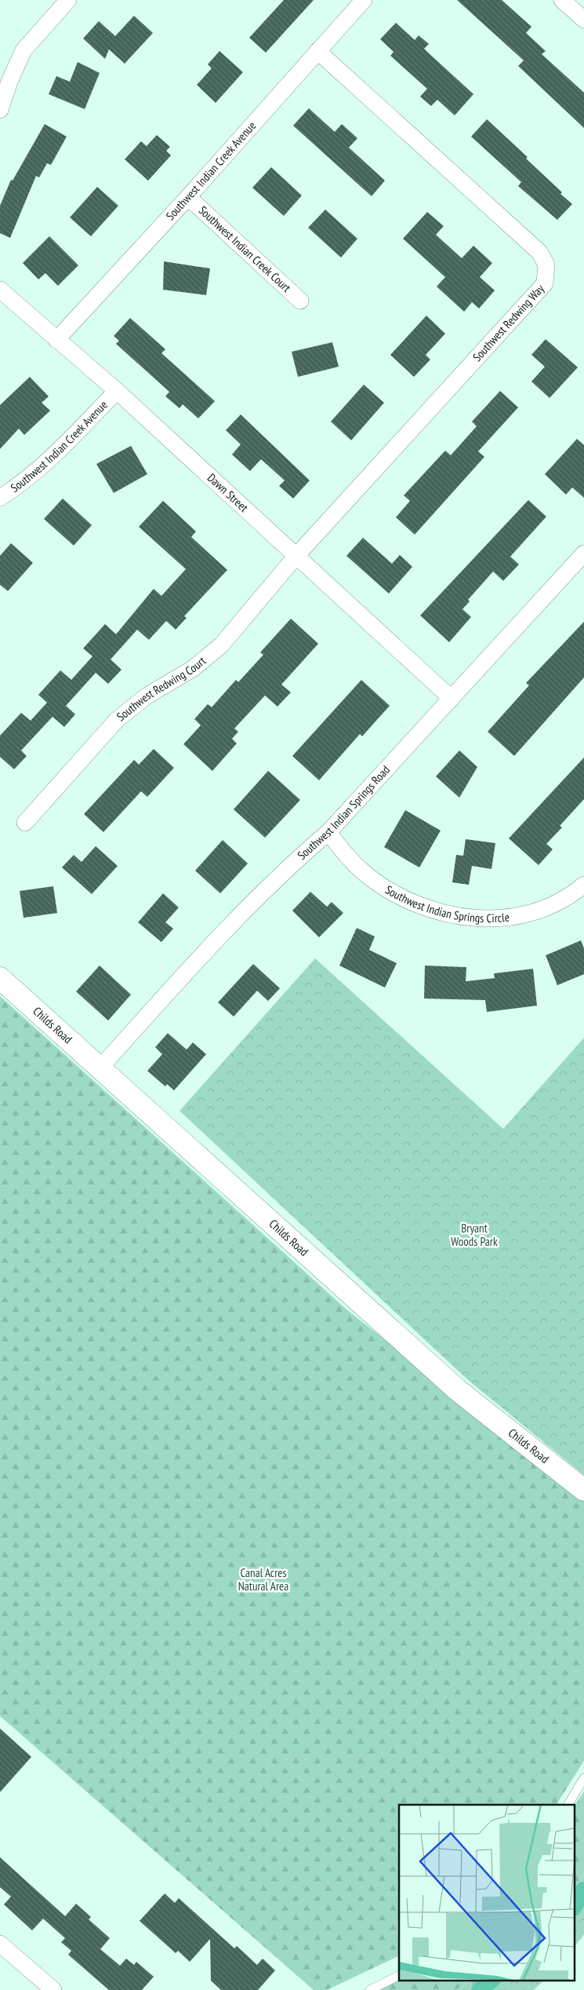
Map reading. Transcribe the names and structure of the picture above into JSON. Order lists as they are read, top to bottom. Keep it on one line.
{"streets":{"street":["Southwest Indian Creek Avenue","Southwest Indian Creek Court","Southwest Redwing Way","Dawn Street","Southwest Redwing Court","Southwest Indian Springs Road","Southwest Indian Springs Circle","Childs Road"]},"crossings":[["Southwest Indian Creek Avenue","Southwest Indian Creek Court"],["Southwest Indian Creek Avenue","Southwest Redwing Way"],["Southwest Indian Creek Avenue","Dawn Street"],["Southwest Redwing Way","Dawn Street"],["Southwest Redwing Way","Southwest Redwing Court"],["Dawn Street","Southwest Redwing Court"],["Dawn Street","Southwest Indian Springs Road"],["Southwest Indian Springs Road","Southwest Indian Springs Circle"],["Southwest Indian Springs Road","Childs Road"]],"parks":["Bryant Woods Park","Canal Acres Natural Area"]}
